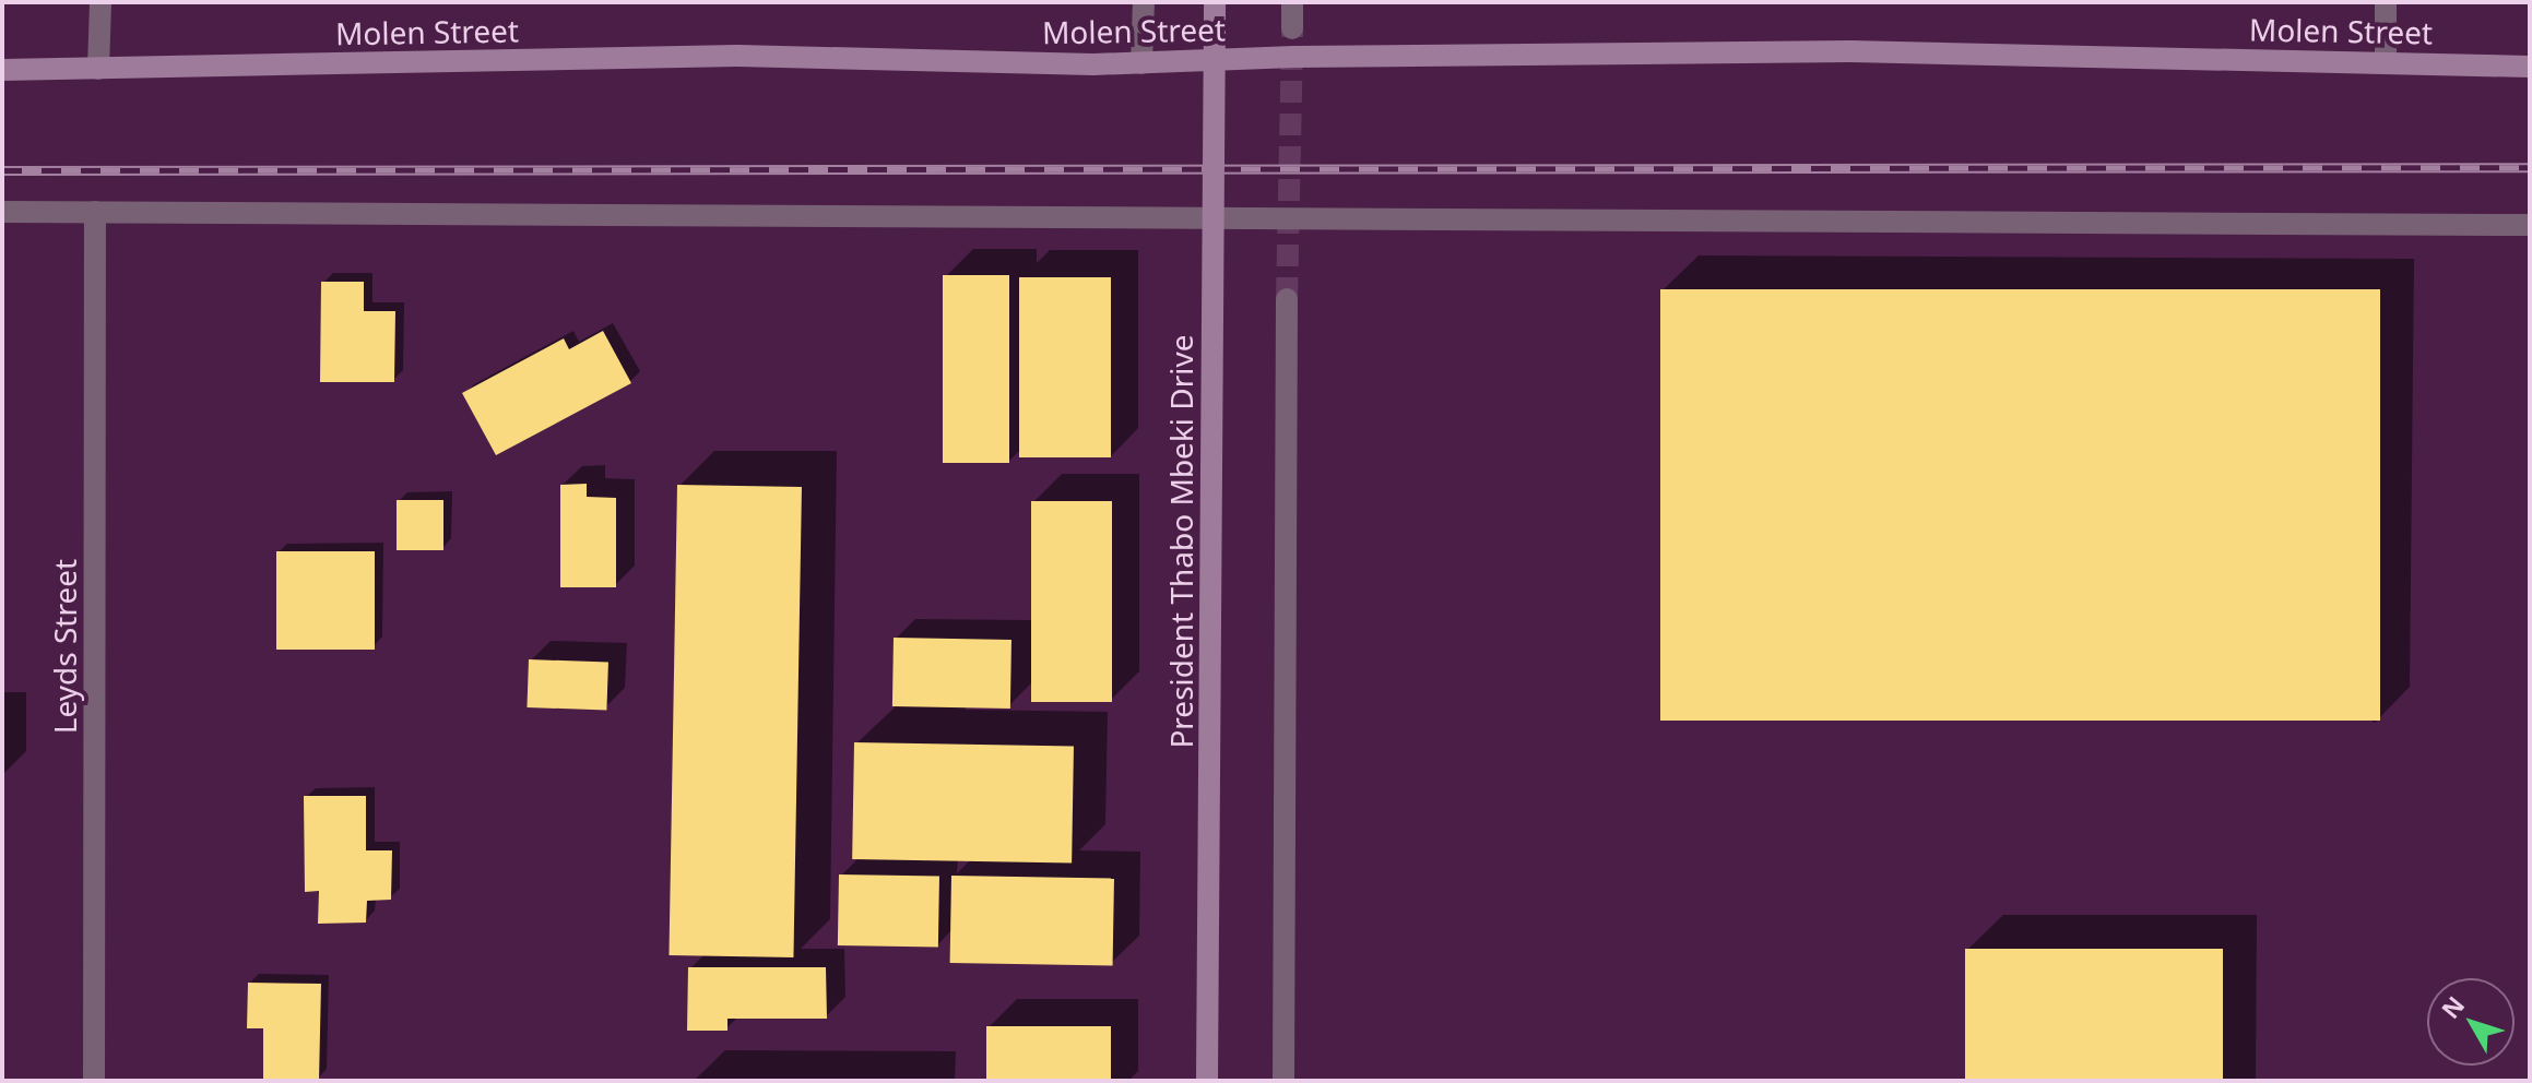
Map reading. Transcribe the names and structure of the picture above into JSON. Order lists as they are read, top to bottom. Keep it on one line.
{"streets":{"street":["Molen Street","President Thabo Mbeki Drive","Leyds Street"]},"north":"top left"}
